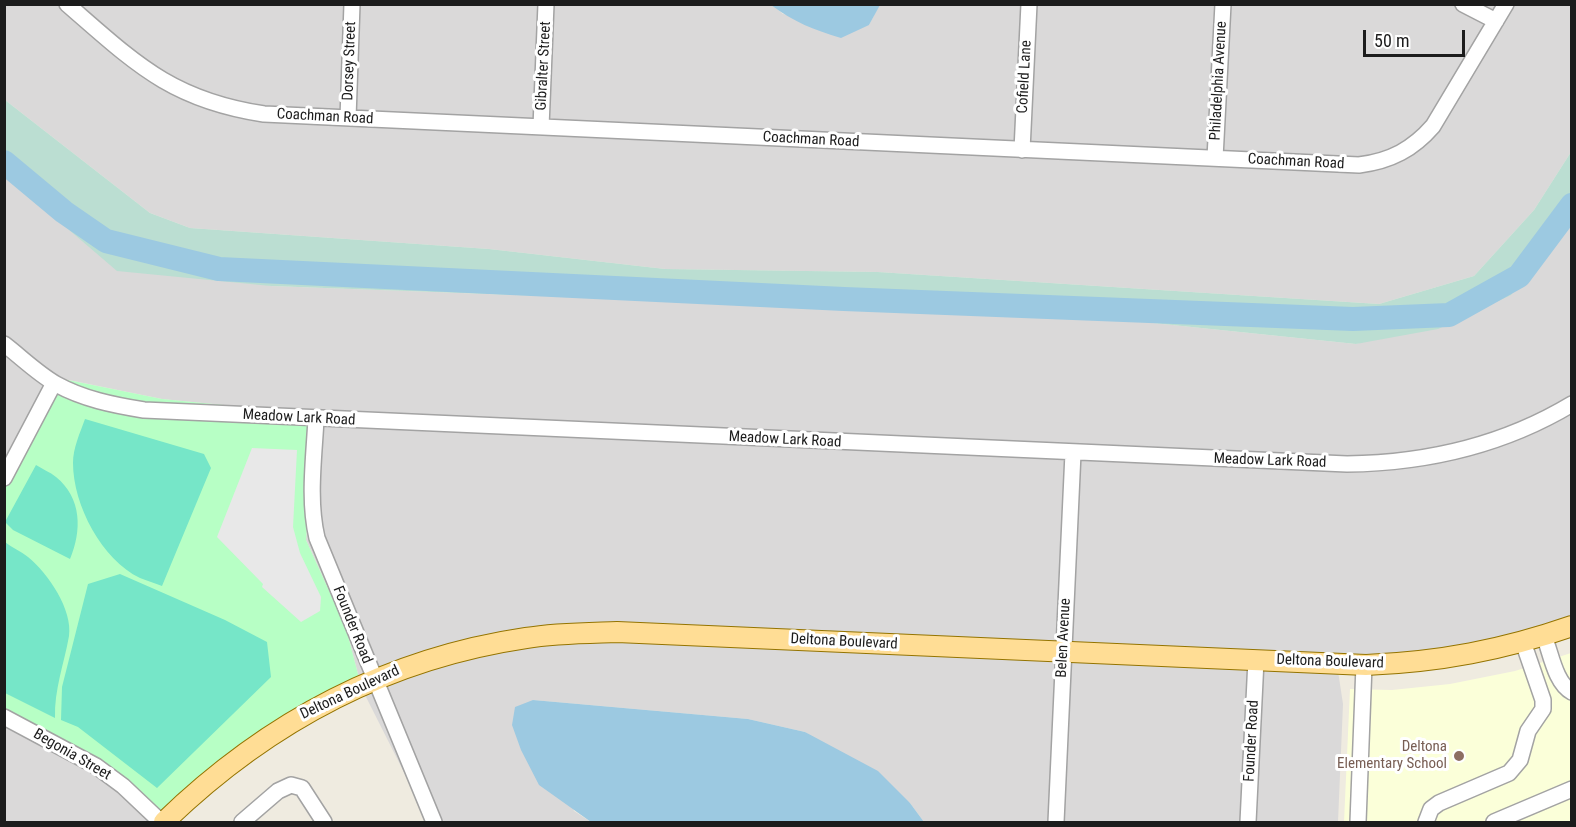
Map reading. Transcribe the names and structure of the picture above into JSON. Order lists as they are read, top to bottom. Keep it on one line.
{"streets":{"main road":["Deltona Boulevard"],"street":["Dorsey Street","Gibralter Street","Cofield Lane","Philadelphia Avenue","Coachman Road","Meadow Lark Road","Founder Road","Belen Avenue","Begonia Street"]},"crossings":[["Dorsey Street","Coachman Road"],["Gibralter Street","Coachman Road"],["Cofield Lane","Coachman Road"],["Philadelphia Avenue","Coachman Road"],["Meadow Lark Road","Founder Road"],["Meadow Lark Road","Belen Avenue"],["Founder Road","Deltona Boulevard"],["Belen Avenue","Deltona Boulevard"],["Deltona Boulevard","Begonia Street"]],"places":["Deltona Elementary School"],"scale_bar":"50 m"}
